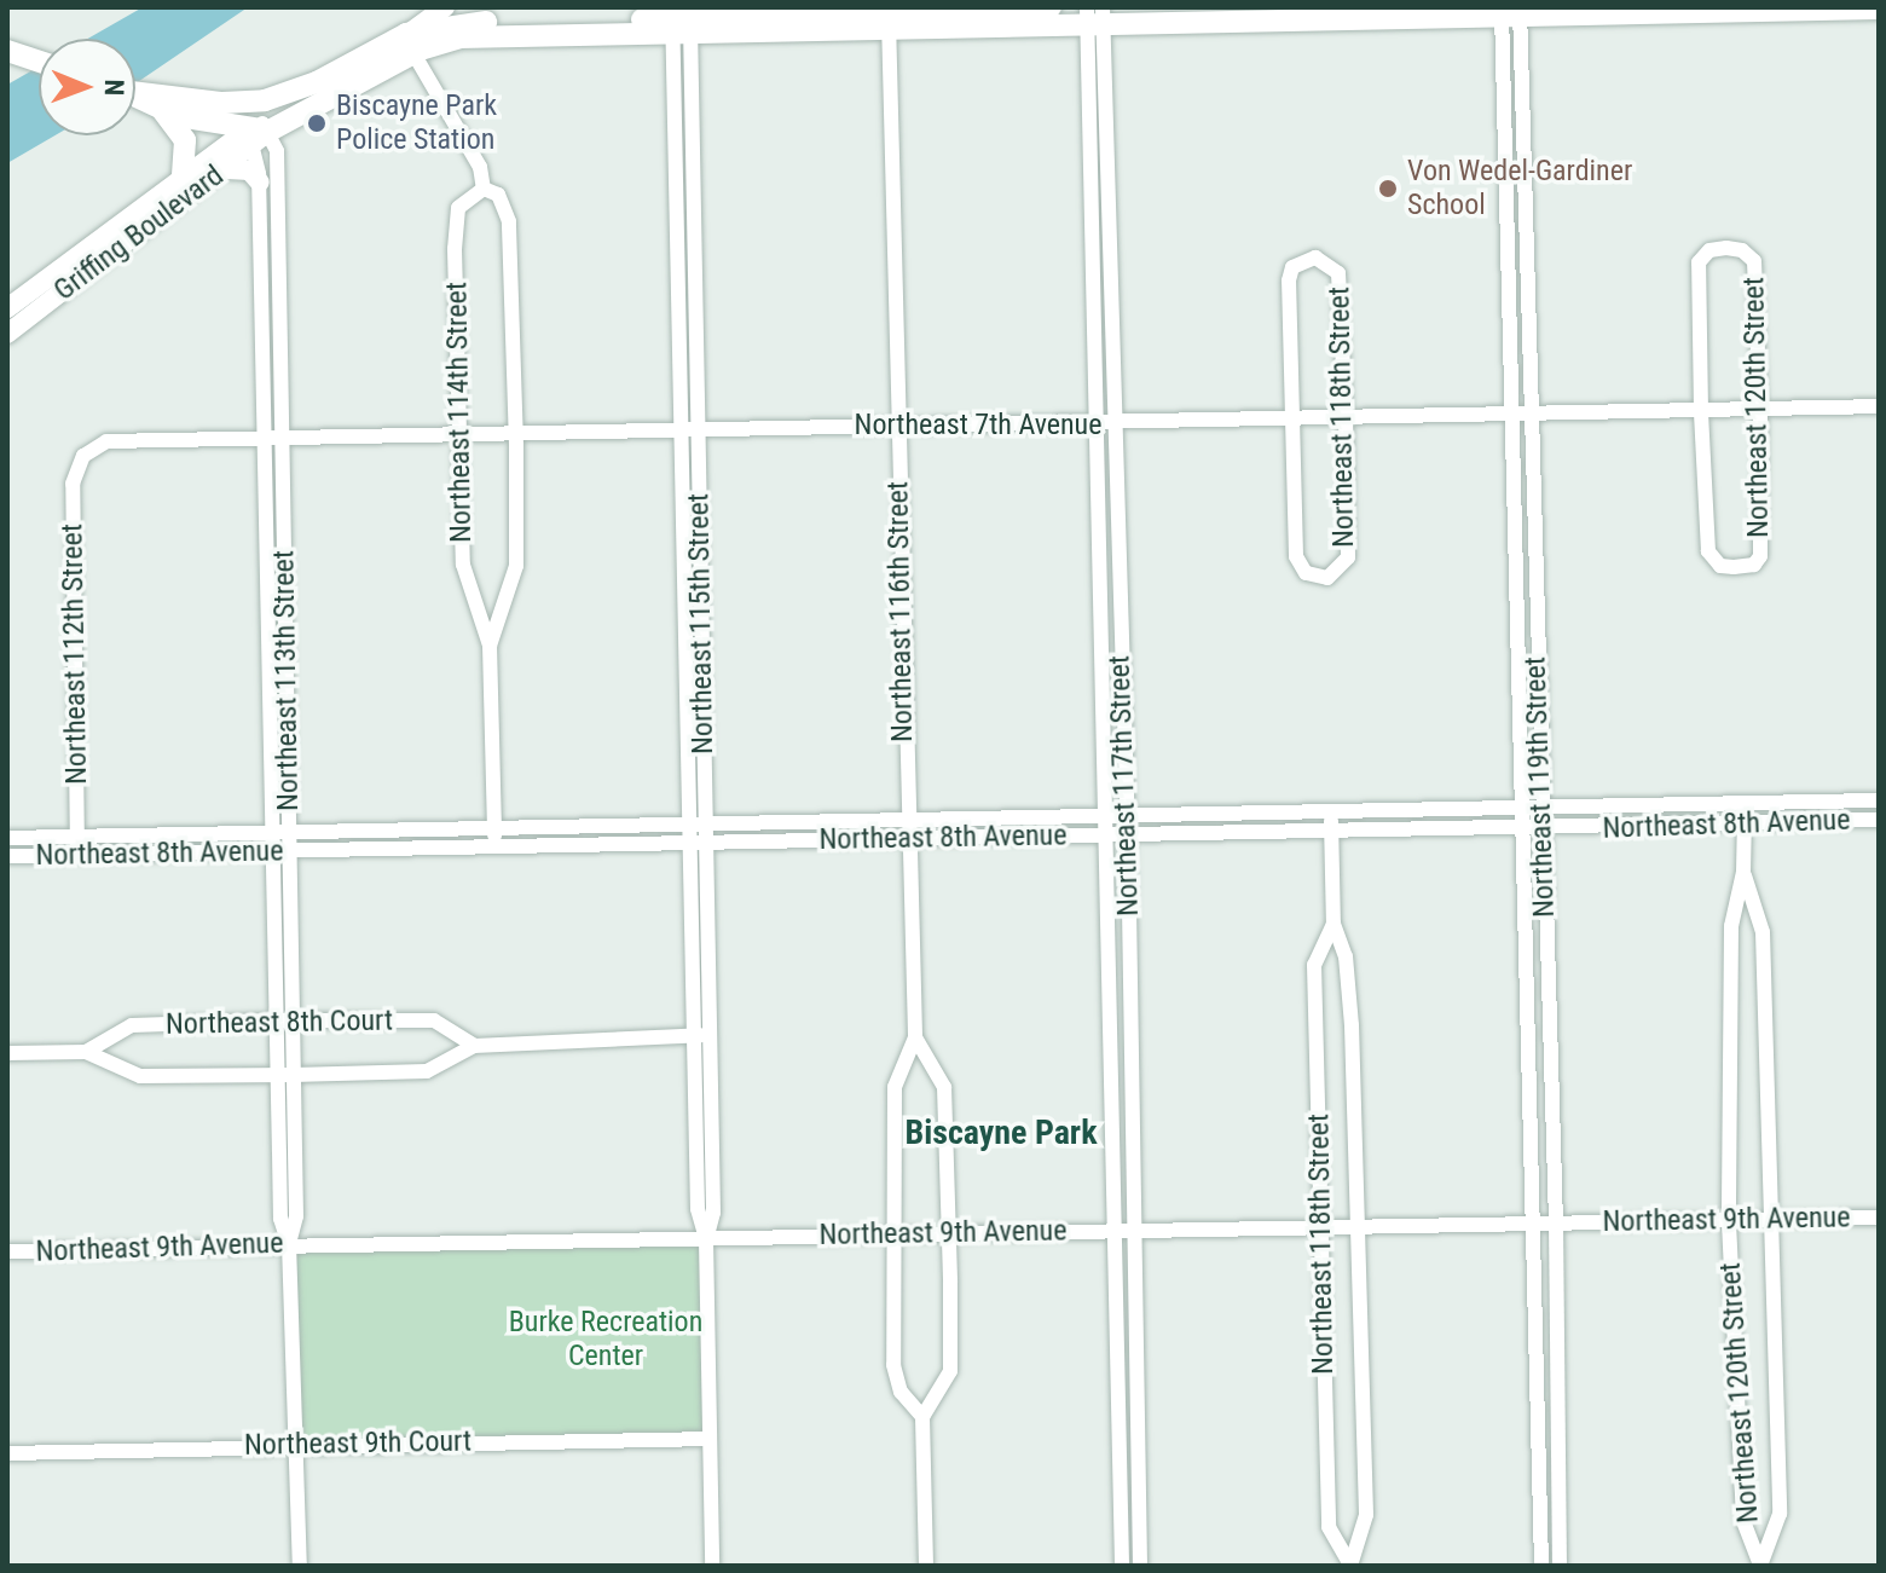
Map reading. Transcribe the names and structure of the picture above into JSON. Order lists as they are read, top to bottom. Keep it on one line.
{"streets":{"main road":["Griffing Boulevard"],"street":["Northeast 120th Street","Northeast 114th Street","Northeast 118th Street","Northeast 7th Avenue","Northeast 116th Street","Northeast 115th Street","Northeast 112th Street","Northeast 113th Street","Northeast 117th Street","Northeast 119th Street","Northeast 8th Avenue","Northeast 8th Court","Northeast 9th Avenue","Northeast 9th Court"]},"crossings":[["Griffing Boulevard","Northeast 114th Street"],["Griffing Boulevard","Northeast 115th Street"],["Griffing Boulevard","Northeast 113th Street"],["Northeast 120th Street","Northeast 7th Avenue"],["Northeast 120th Street","Northeast 8th Avenue"],["Northeast 120th Street","Northeast 9th Avenue"],["Northeast 114th Street","Northeast 7th Avenue"],["Northeast 114th Street","Northeast 8th Avenue"],["Northeast 118th Street","Northeast 7th Avenue"],["Northeast 118th Street","Northeast 8th Avenue"],["Northeast 118th Street","Northeast 9th Avenue"],["Northeast 7th Avenue","Northeast 116th Street"],["Northeast 7th Avenue","Northeast 115th Street"],["Northeast 7th Avenue","Northeast 112th Street"],["Northeast 7th Avenue","Northeast 113th Street"],["Northeast 7th Avenue","Northeast 117th Street"],["Northeast 7th Avenue","Northeast 119th Street"],["Northeast 116th Street","Northeast 8th Avenue"],["Northeast 116th Street","Northeast 9th Avenue"],["Northeast 115th Street","Northeast 8th Avenue"],["Northeast 115th Street","Northeast 8th Court"],["Northeast 115th Street","Northeast 9th Avenue"],["Northeast 115th Street","Northeast 9th Court"],["Northeast 112th Street","Northeast 8th Avenue"],["Northeast 113th Street","Northeast 8th Avenue"],["Northeast 113th Street","Northeast 8th Court"],["Northeast 113th Street","Northeast 9th Avenue"],["Northeast 113th Street","Northeast 9th Court"],["Northeast 117th Street","Northeast 8th Avenue"],["Northeast 117th Street","Northeast 9th Avenue"],["Northeast 119th Street","Northeast 8th Avenue"],["Northeast 119th Street","Northeast 9th Avenue"]],"districts":["Biscayne Park"],"parks":["Burke Recreation Center"],"places":["Biscayne Park Police Station","Von Wedel-Gardiner School"],"north":"right"}
